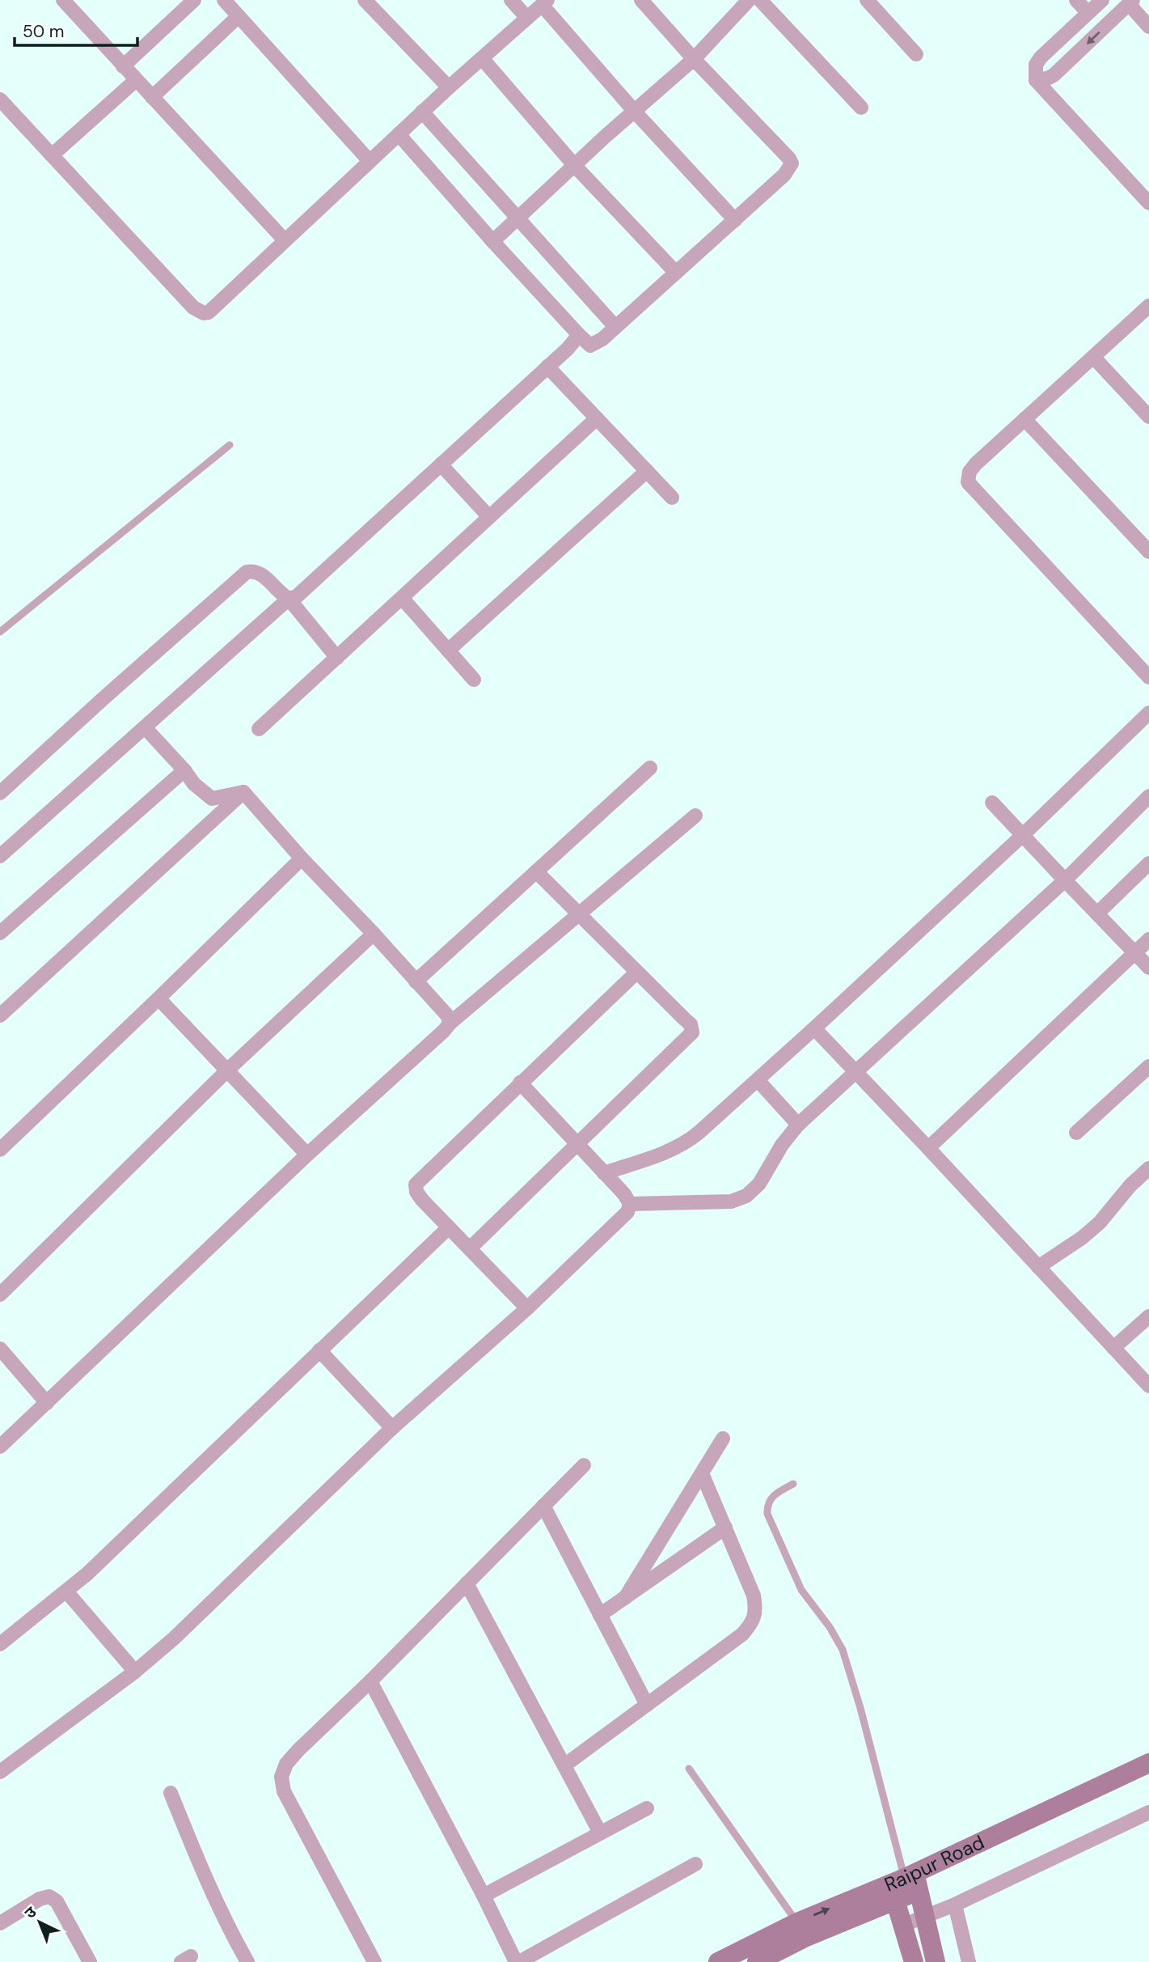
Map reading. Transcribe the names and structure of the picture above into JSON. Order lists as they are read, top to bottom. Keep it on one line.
{"streets":{"main road":["Raipur Road"]},"scale_bar":"50 m","north":"top left"}
